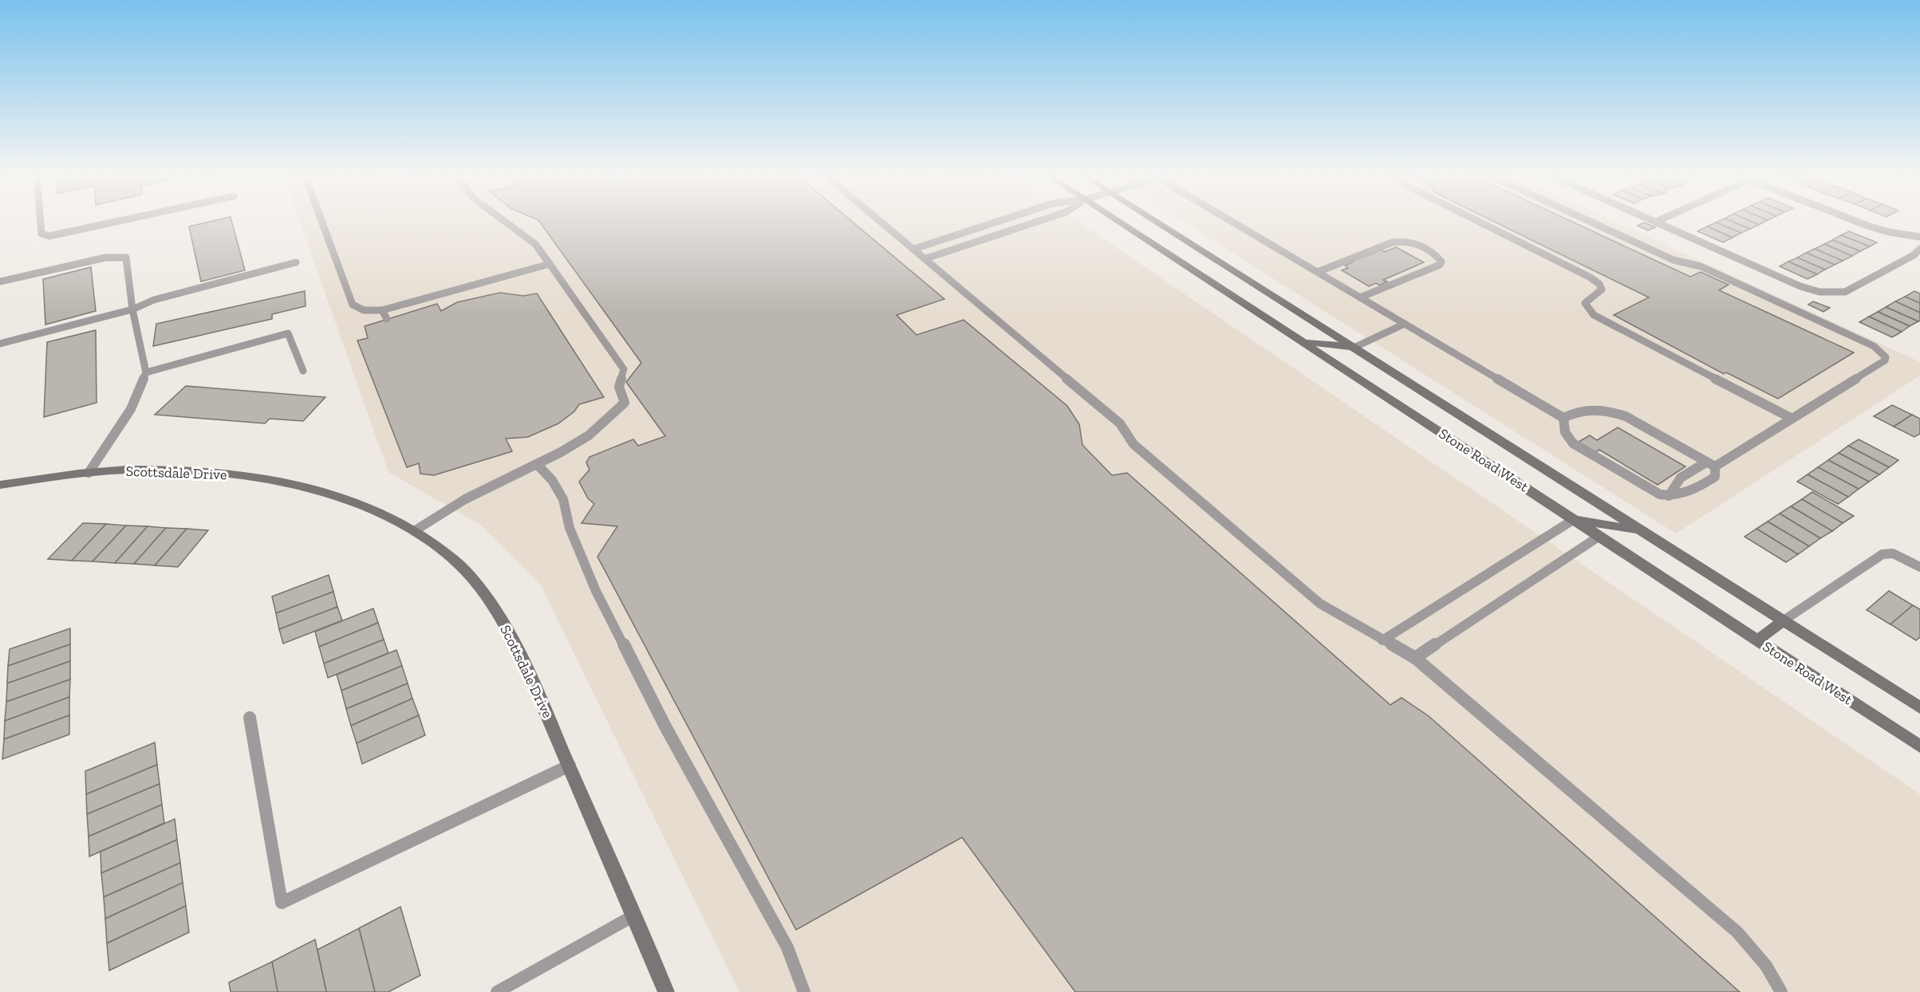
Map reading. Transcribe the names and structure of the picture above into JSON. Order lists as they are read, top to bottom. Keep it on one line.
{"streets":{"main road":["Stone Road West","Scottsdale Drive"]}}
